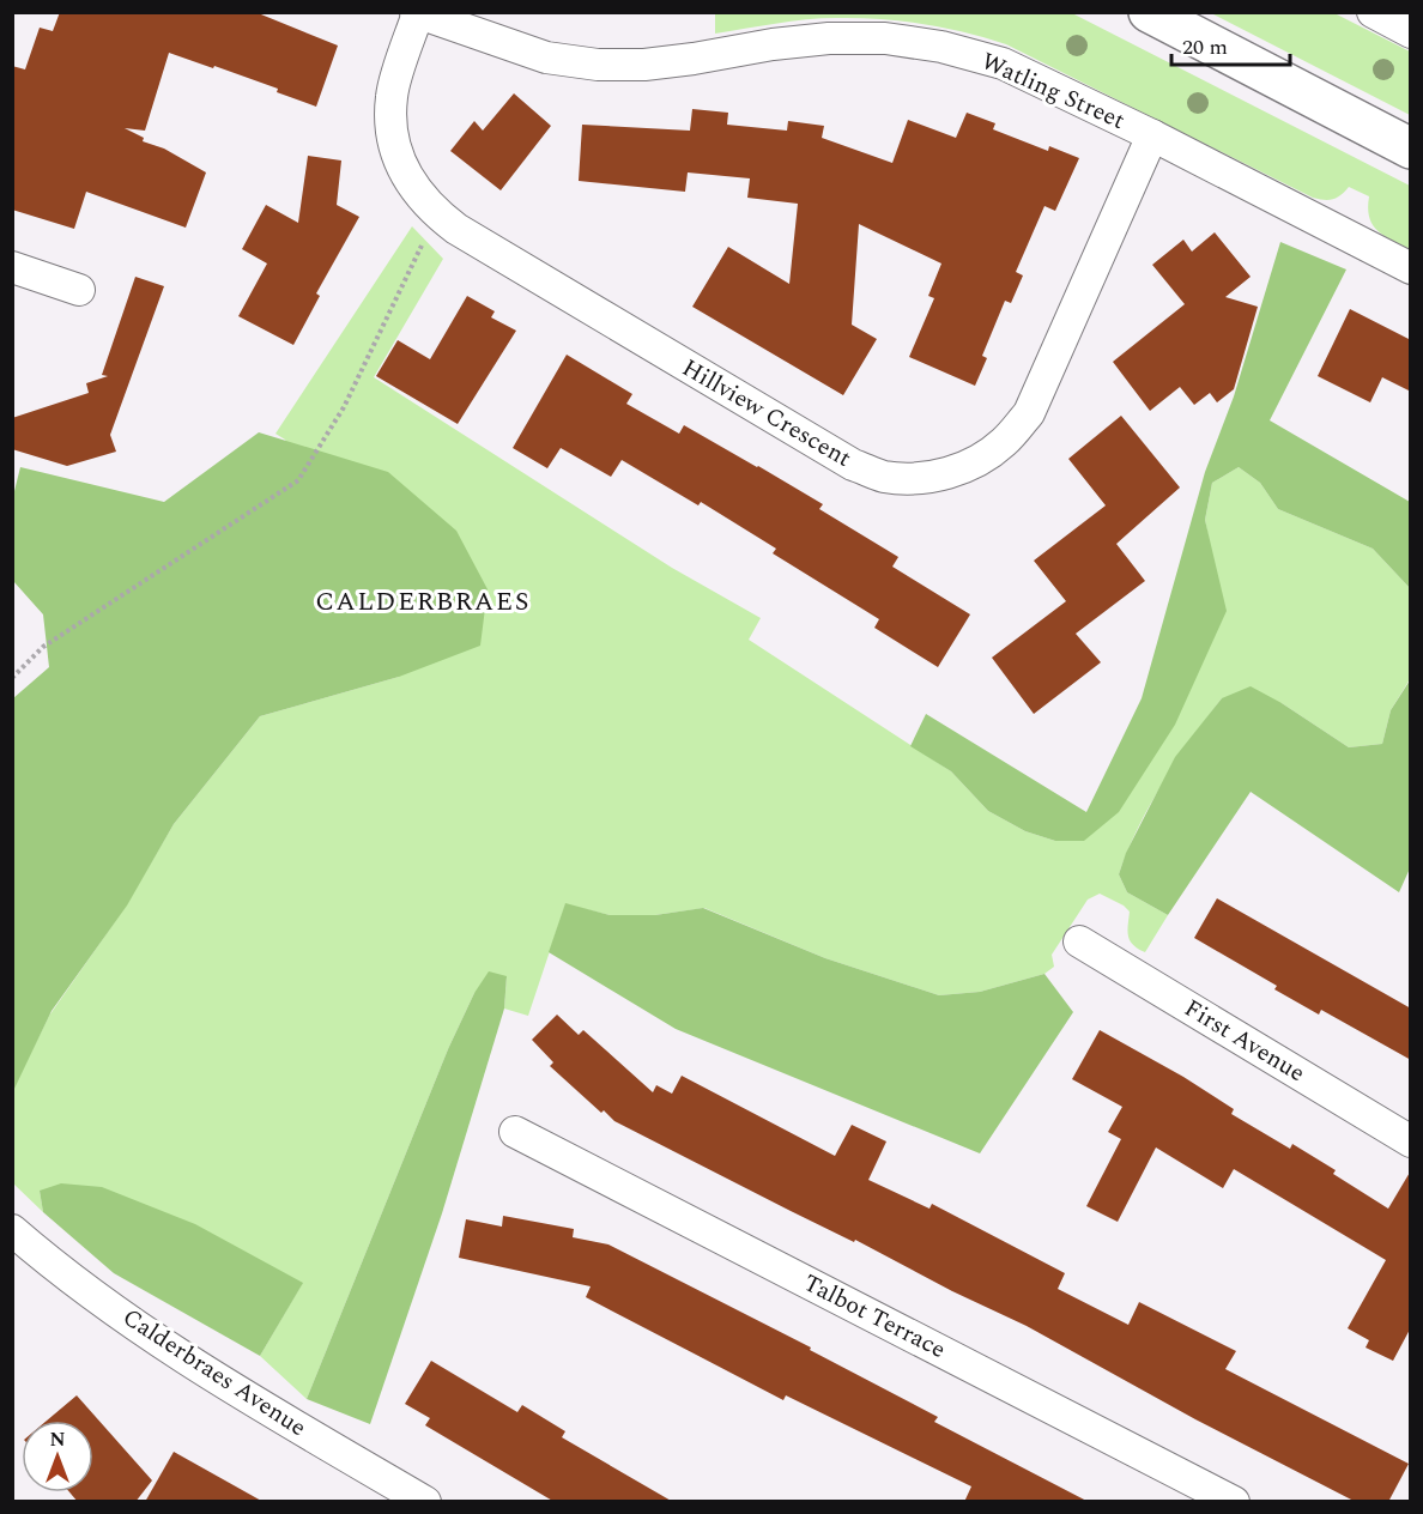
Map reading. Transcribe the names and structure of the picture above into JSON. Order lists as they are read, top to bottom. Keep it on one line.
{"streets":{"street":["Watling Street","Hillview Crescent","First Avenue","Talbot Terrace","Calderbraes Avenue"]},"crossings":[["Watling Street","Hillview Crescent"]],"districts":["CALDERBRAES"],"scale_bar":"20 m","north":"top"}
